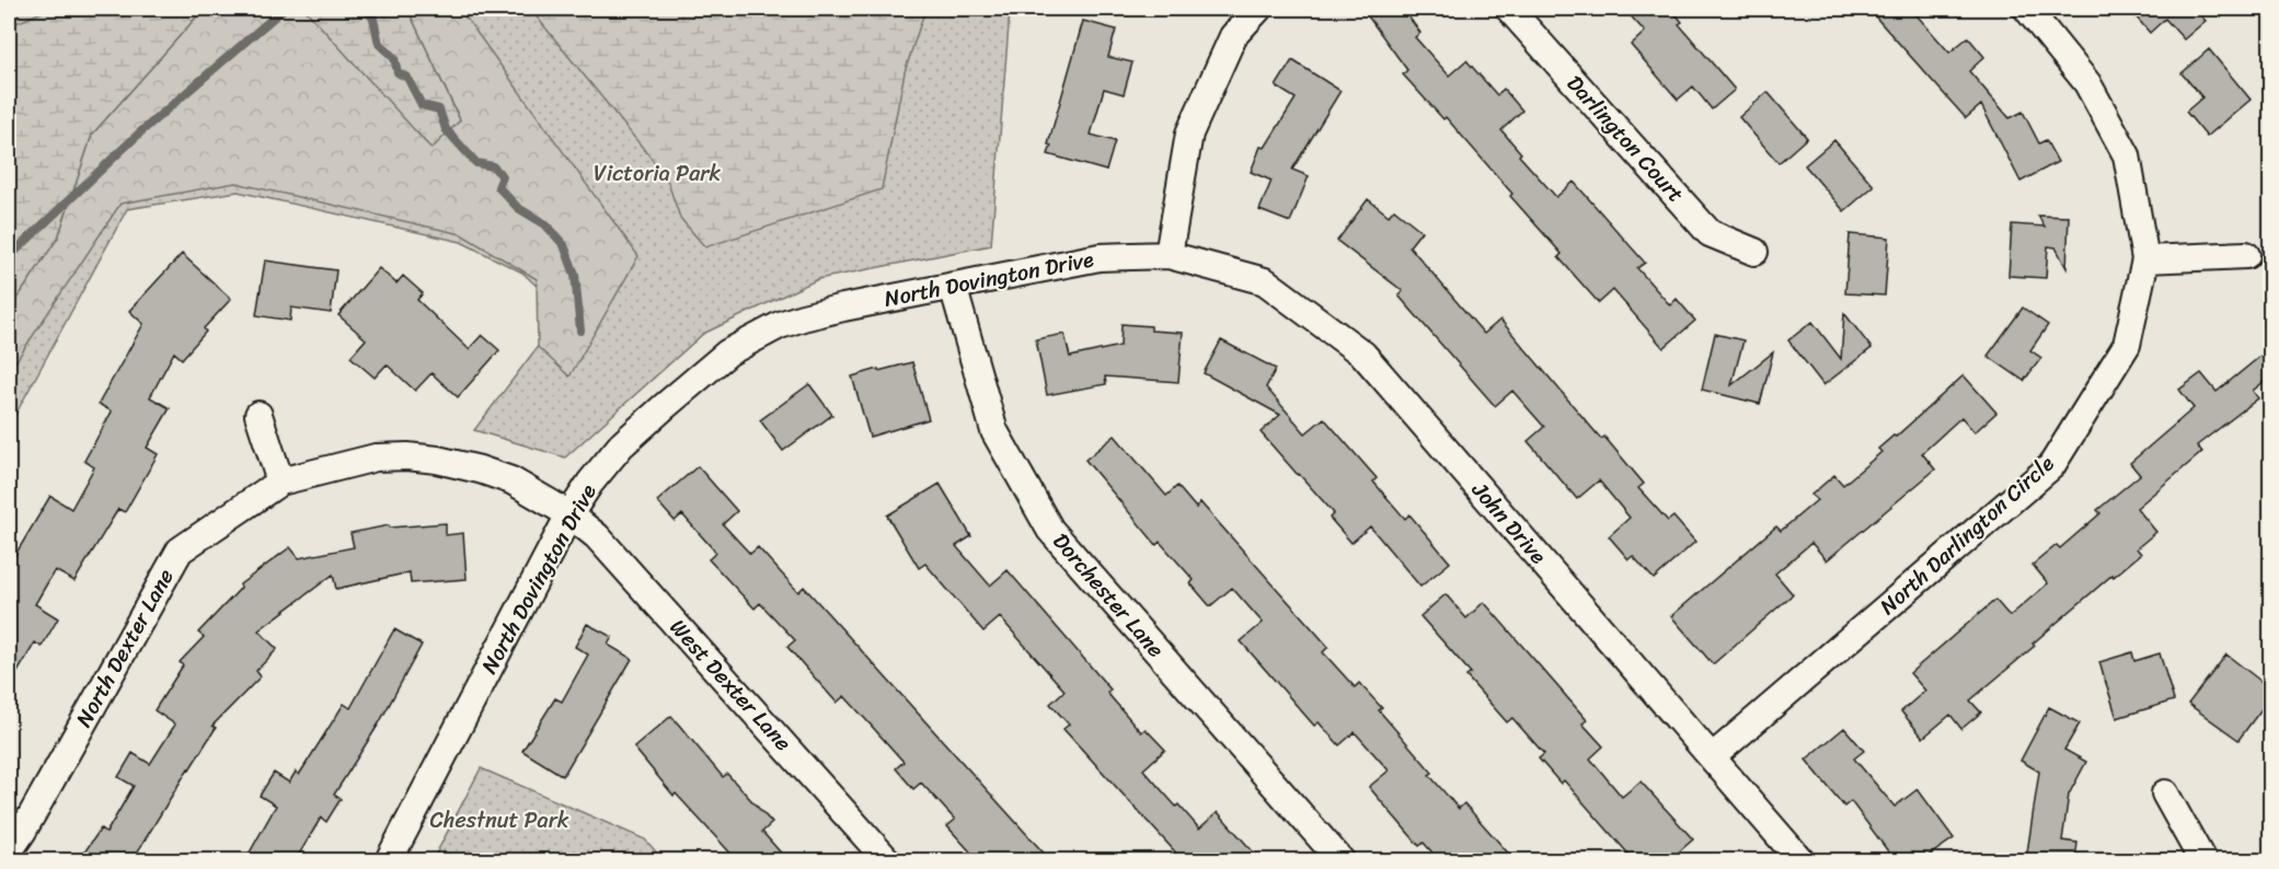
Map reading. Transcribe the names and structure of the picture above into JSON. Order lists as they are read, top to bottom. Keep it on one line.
{"streets":{"street":["Darlington Court","North Dovington Drive","John Drive","North Darlington Circle","Dorchester Lane","North Dexter Lane","West Dexter Lane"]},"crossings":[["North Dovington Drive","John Drive"],["North Dovington Drive","Dorchester Lane"],["North Dovington Drive","North Dexter Lane"],["North Dovington Drive","West Dexter Lane"],["John Drive","North Darlington Circle"],["North Dexter Lane","West Dexter Lane"]],"parks":["Victoria Park","Chestnut Park"]}
